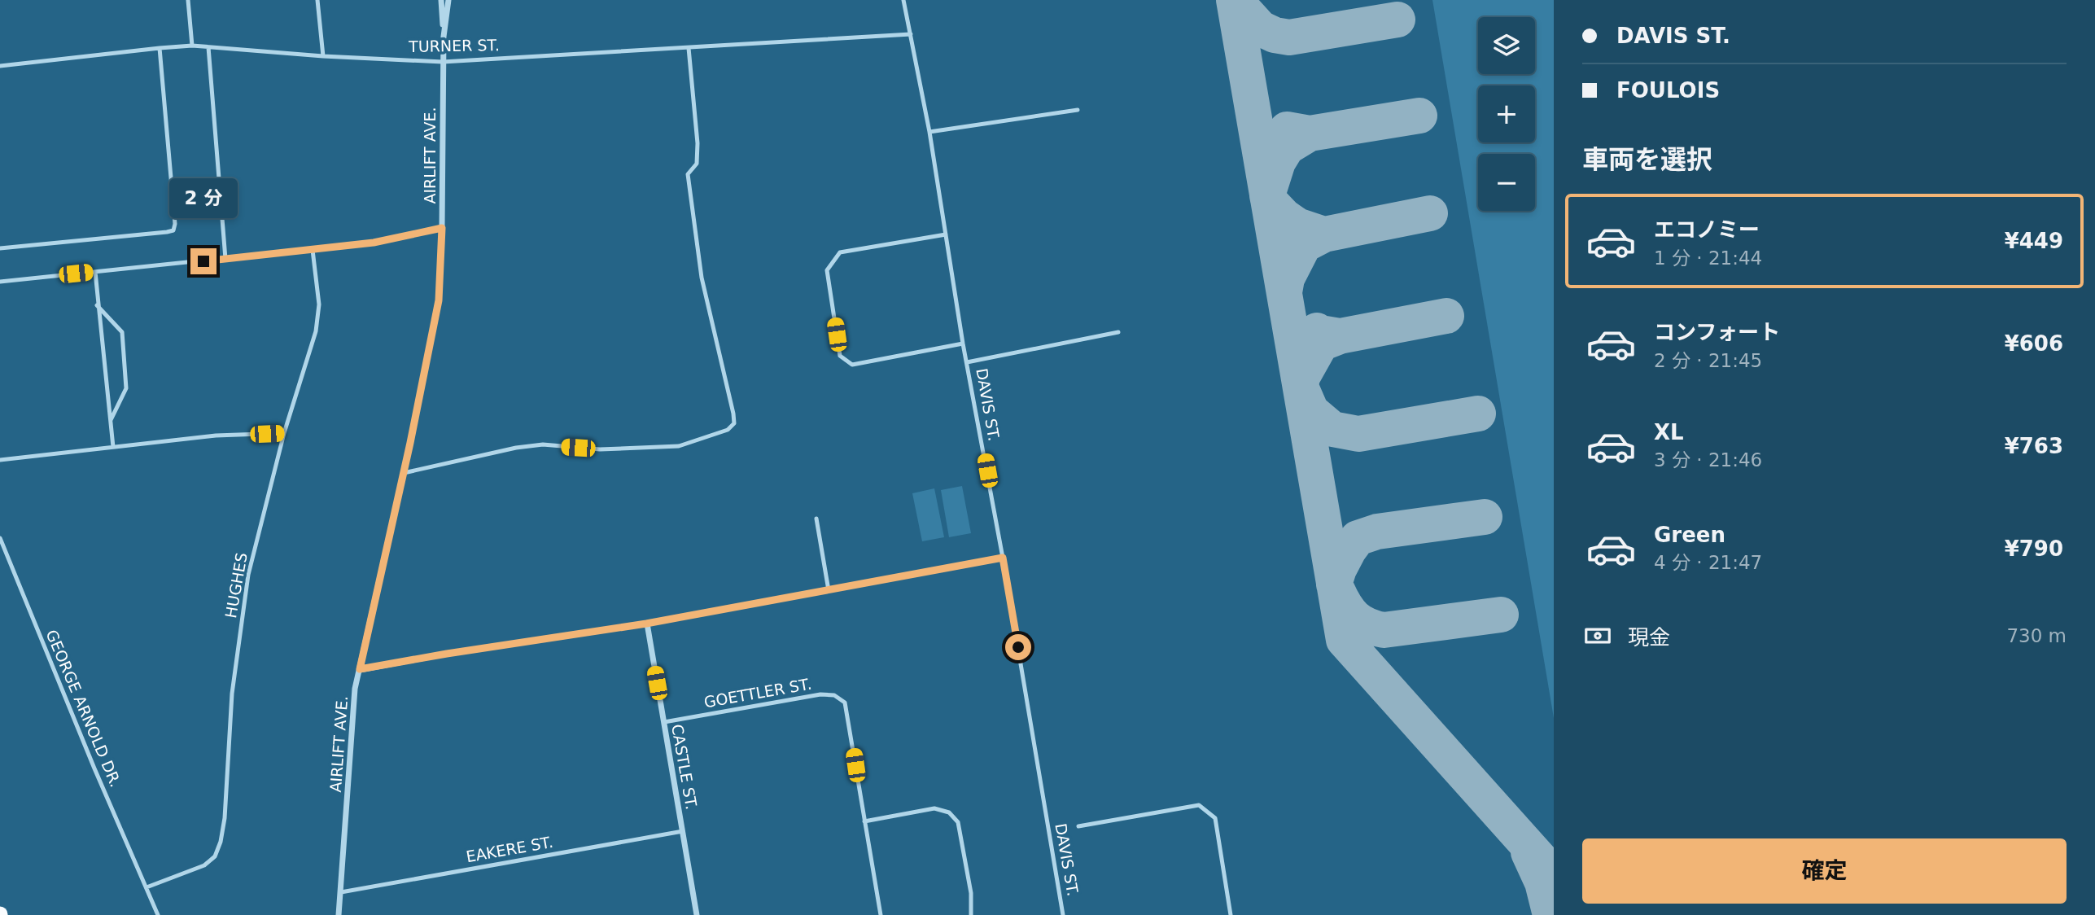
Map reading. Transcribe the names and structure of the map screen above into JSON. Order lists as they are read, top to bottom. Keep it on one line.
{"streets":{"street":["AIRLIFT AVE.","CASTLE ST."],"lane":["TURNER ST.","DAVIS ST.","HUGHES","GOETTLER ST.","GEORGE ARNOLD DR.","EAKERE ST."]},"crossings":[["TURNER ST.","AIRLIFT AVE."],["TURNER ST.","DAVIS ST."],["AIRLIFT AVE.","EAKERE ST."],["HUGHES","GEORGE ARNOLD DR."],["GOETTLER ST.","CASTLE ST."],["CASTLE ST.","EAKERE ST."]],"page":{"banner":["DAVIS ST.","FOULOIS"],"map_buttons":["+","−"],"heading":"車両を選択","bubble":"2 分","list":[{"name":"エコノミー","note":"1 分 · 21:44","value":"¥449"},{"name":"コンフォート","note":"2 分 · 21:45","value":"¥606"},{"name":"XL","note":"3 分 · 21:46","value":"¥763"},{"name":"Green","note":"4 分 · 21:47","value":"¥790"}],"pay":["現金","730 m"],"buttons":"確定"}}
